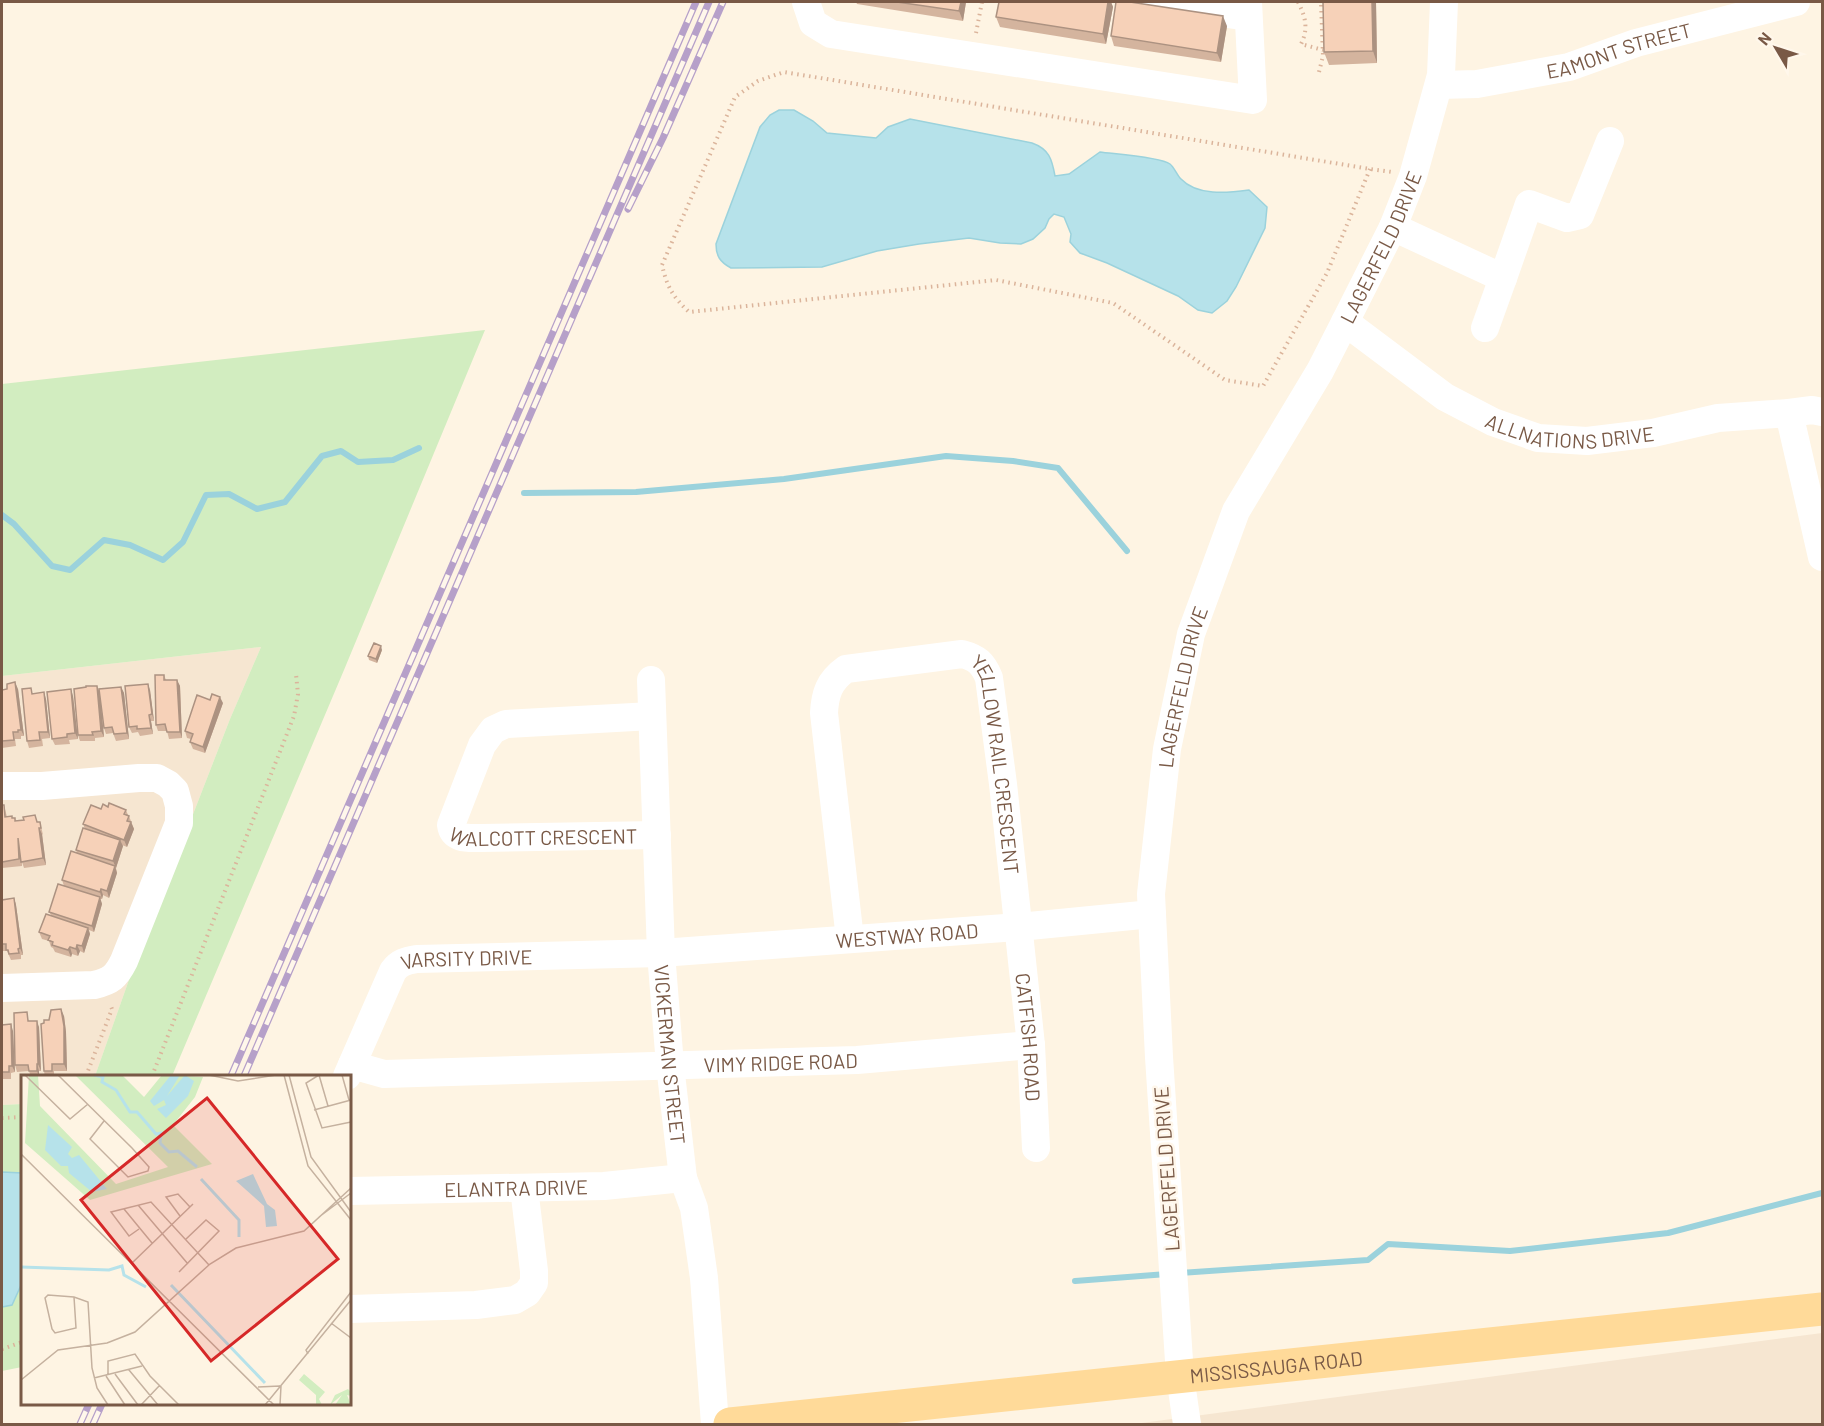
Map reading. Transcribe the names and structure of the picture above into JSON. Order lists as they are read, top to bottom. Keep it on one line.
{"streets":{"main road":["MISSISSAUGA ROAD"],"street":["EAMONT STREET","LAGERFELD DRIVE","ALLNATIONS DRIVE","YELLOW RAIL CRESCENT","WALCOTT CRESCENT","WESTWAY ROAD","VARSITY DRIVE","CATFISH ROAD","VICKERMAN STREET","VIMY RIDGE ROAD","ELANTRA DRIVE"]},"crossings":[["EAMONT STREET","LAGERFELD DRIVE"],["LAGERFELD DRIVE","ALLNATIONS DRIVE"],["LAGERFELD DRIVE","WESTWAY ROAD"],["LAGERFELD DRIVE","MISSISSAUGA ROAD"],["YELLOW RAIL CRESCENT","WESTWAY ROAD"],["YELLOW RAIL CRESCENT","CATFISH ROAD"],["WALCOTT CRESCENT","VICKERMAN STREET"],["WESTWAY ROAD","VARSITY DRIVE"],["WESTWAY ROAD","CATFISH ROAD"],["WESTWAY ROAD","VICKERMAN STREET"],["VARSITY DRIVE","VICKERMAN STREET"],["VARSITY DRIVE","VIMY RIDGE ROAD"],["CATFISH ROAD","VIMY RIDGE ROAD"],["VICKERMAN STREET","VIMY RIDGE ROAD"],["VICKERMAN STREET","ELANTRA DRIVE"]],"north":"top left"}
